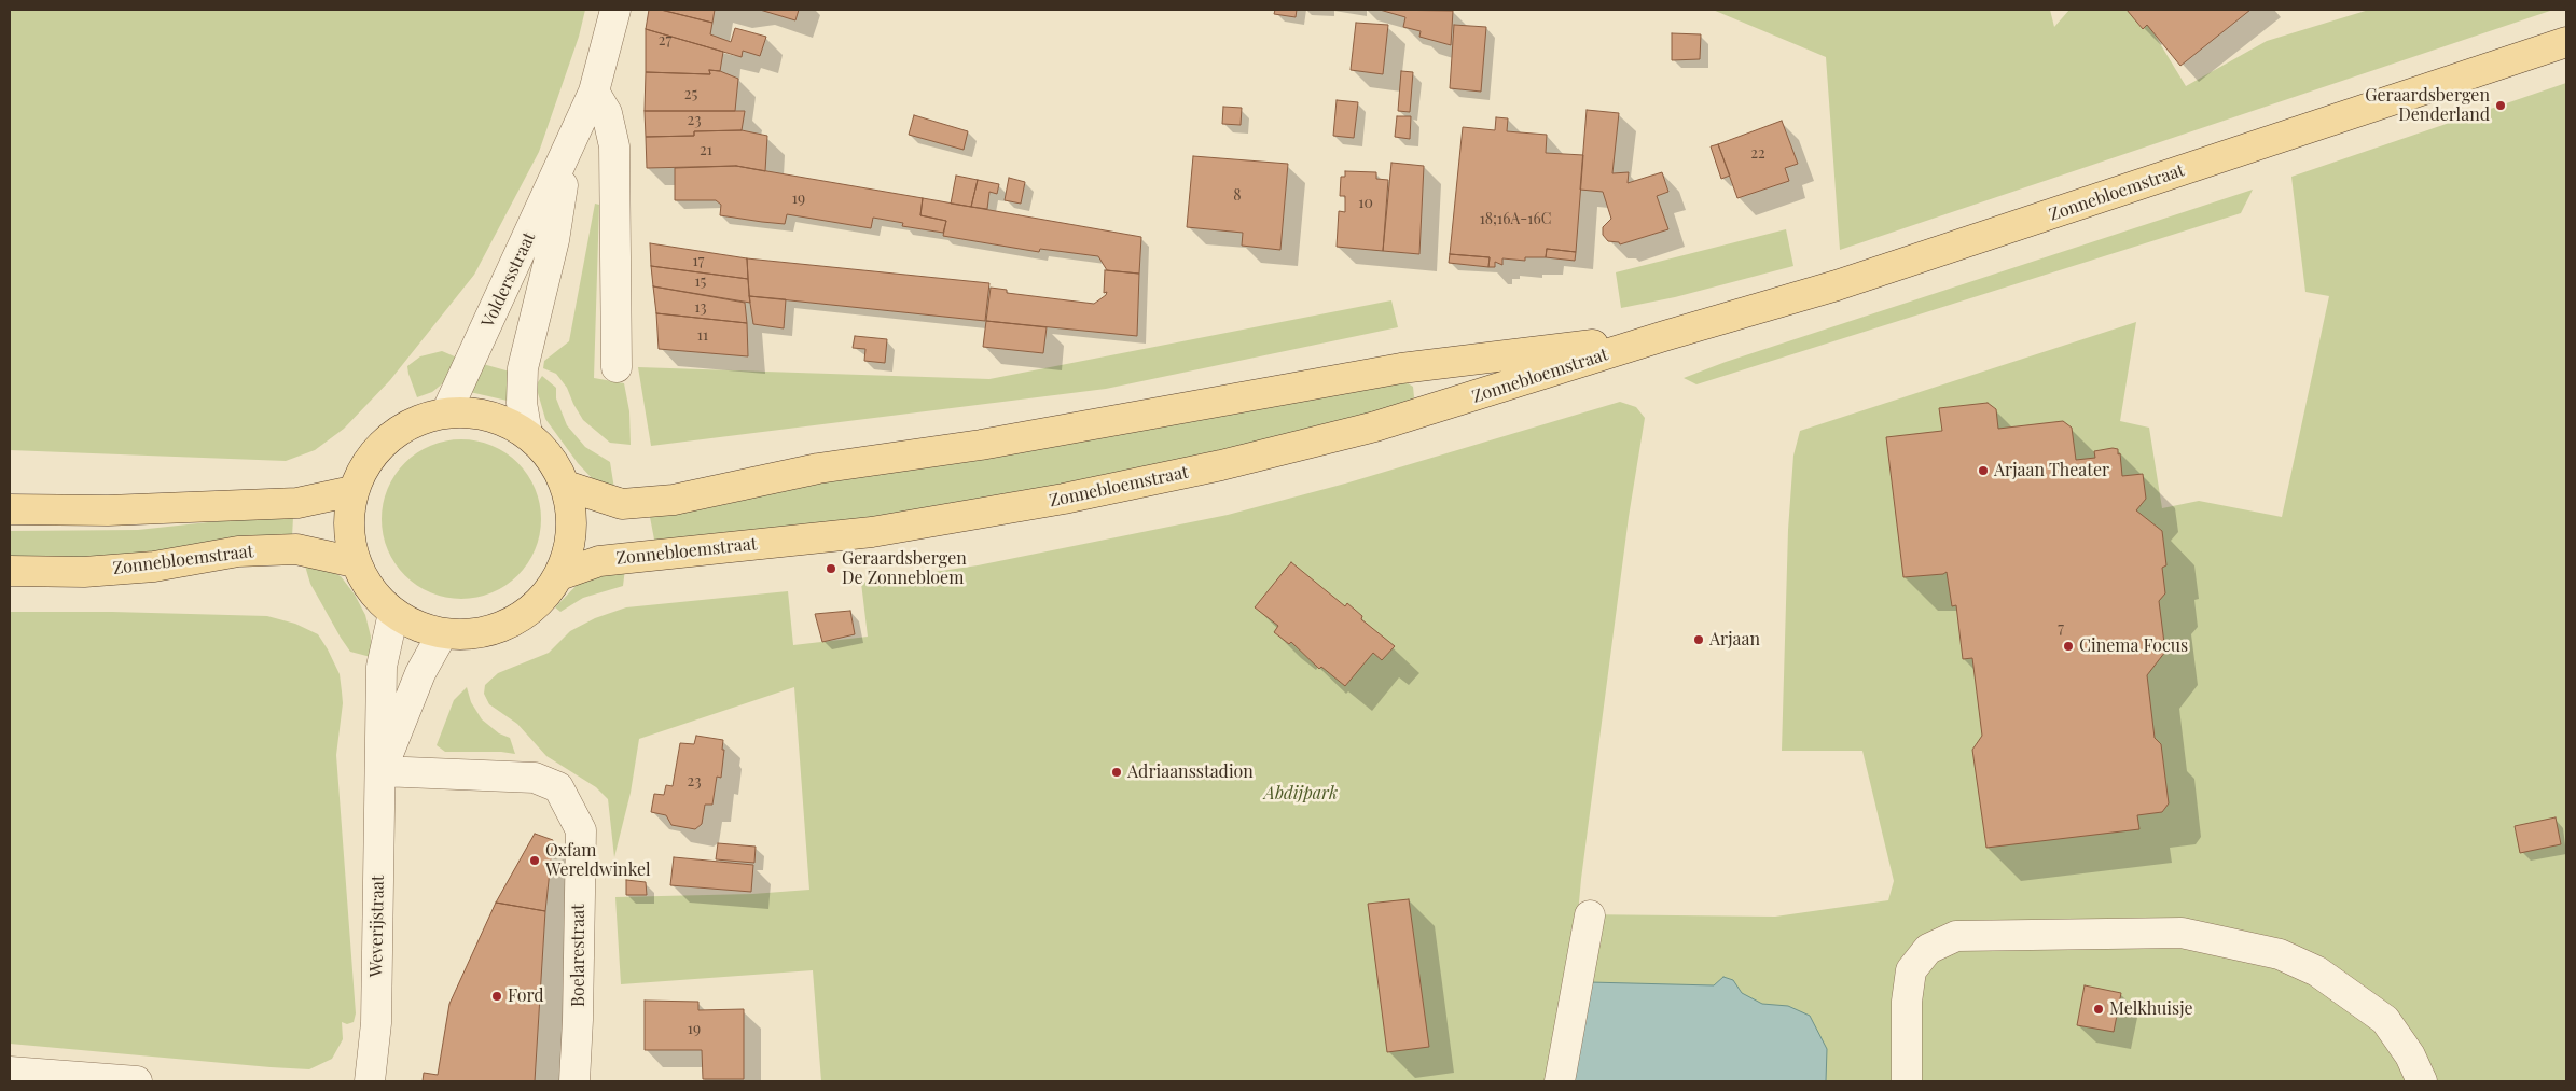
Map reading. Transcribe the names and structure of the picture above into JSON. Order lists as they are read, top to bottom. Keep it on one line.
{"streets":{"main road":["Zonnebloemstraat"],"street":["Voldersstraat","Weverijstraat","Boelarestraat"]},"crossings":[["Zonnebloemstraat","Voldersstraat"],["Zonnebloemstraat","Weverijstraat"],["Weverijstraat","Boelarestraat"]],"parks":["Abdijpark"],"places":["Geraardsbergen Denderland","Arjaan Theater","Geraardsbergen De Zonnebloem","Arjaan","Cinema Focus","Adriaansstadion","Oxfam Wereldwinkel","Ford","Melkhuisje"],"house_numbers":["27","25","23","21","22","8","19","10","18;16A-16C","17","15","13","11","7","23","19"]}
